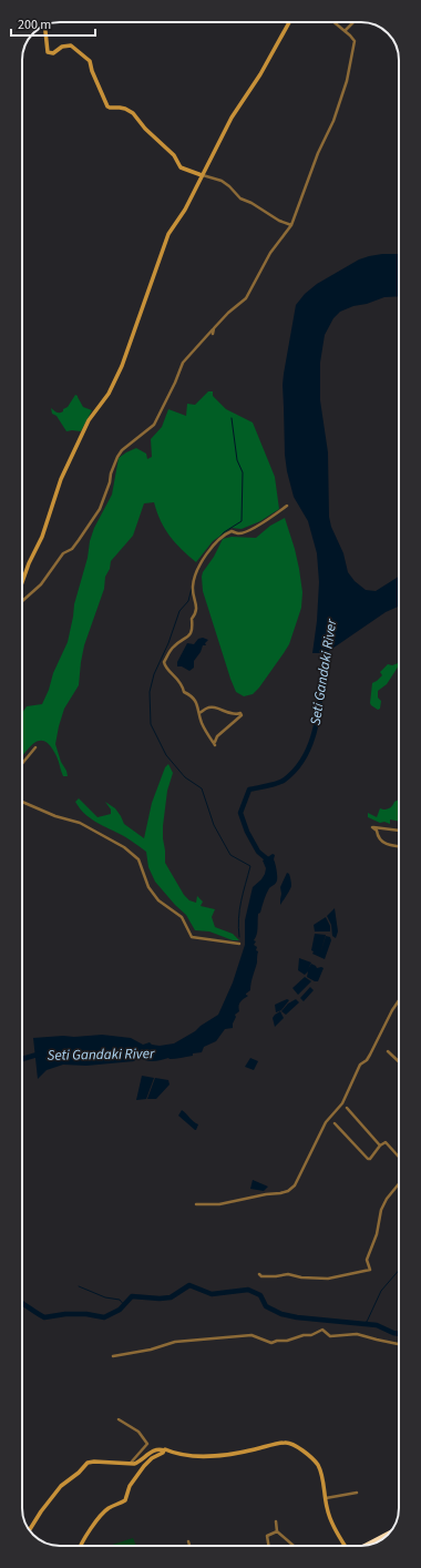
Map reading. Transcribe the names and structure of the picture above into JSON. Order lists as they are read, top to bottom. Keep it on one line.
{"water":["Seti Gandaki River"],"scale_bar":"200 m"}
